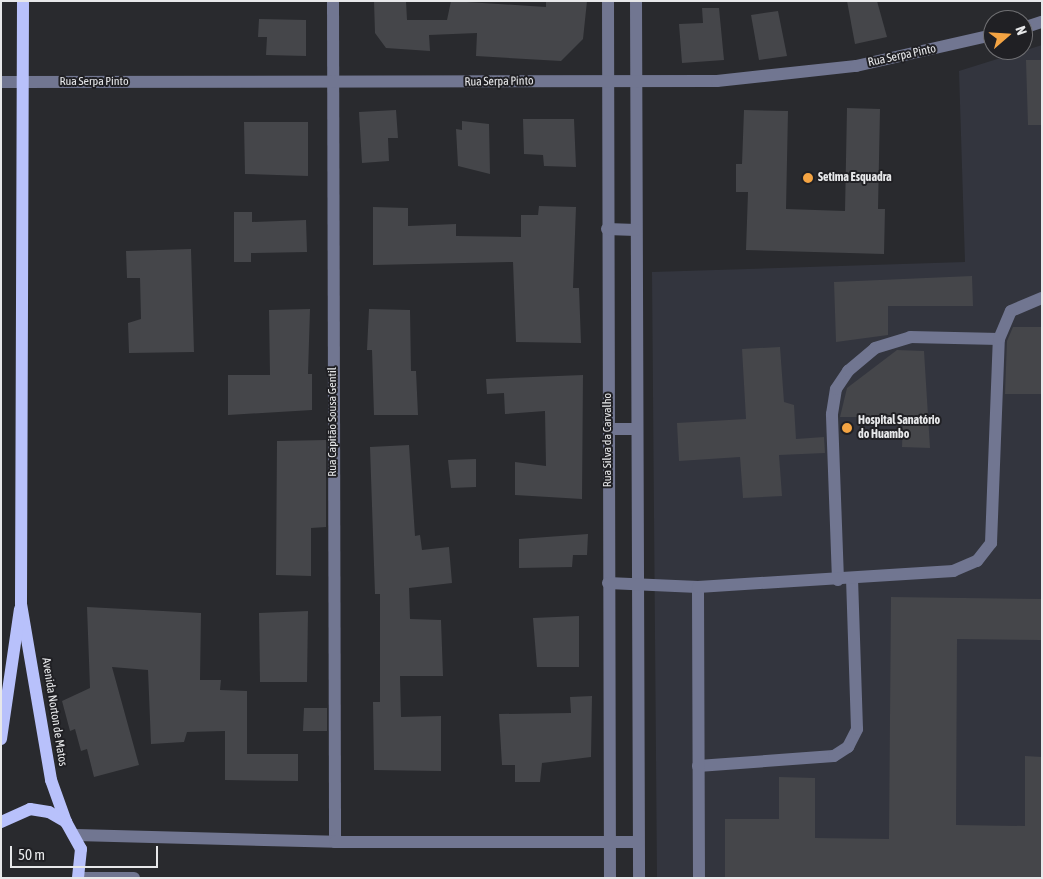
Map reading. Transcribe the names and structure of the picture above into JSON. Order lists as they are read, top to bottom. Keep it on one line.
{"streets":{"main road":["Avenida Norton de Matos"],"street":["Rua Serpa Pinto","Rua Capitão Sousa Gentil","Rua Silva da Carvalho"]},"crossings":[["Rua Serpa Pinto","Rua Capitão Sousa Gentil"],["Rua Serpa Pinto","Rua Silva da Carvalho"],["Rua Serpa Pinto","Avenida Norton de Matos"]],"places":["Setima Esquadra","Hospital Sanatório do Huambo"],"scale_bar":"50 m","north":"right"}
